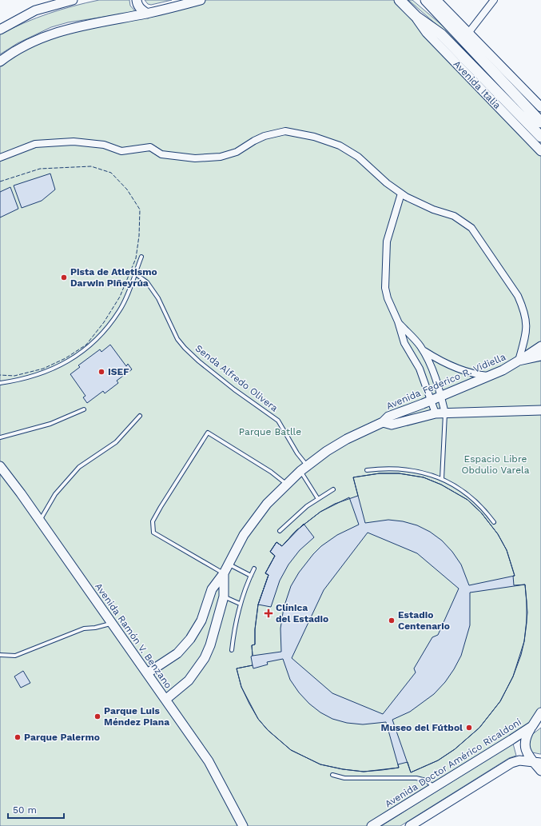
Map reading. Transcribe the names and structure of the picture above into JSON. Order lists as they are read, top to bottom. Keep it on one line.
{"streets":{"main road":["Avenida Italia"],"street":["Avenida Federico R. Vidiella","Avenida Ramón V. Benzano","Avenida Doctor Américo Ricaldoni"],"lane":["Senda Alfredo Olivera"]},"crossings":[["Senda Alfredo Olivera","Avenida Federico R. Vidiella"],["Avenida Federico R. Vidiella","Avenida Ramón V. Benzano"]],"parks":["Parque Batlle","Espacio Libre Obdulio Varela"],"places":{"other":["Pista de Atletismo Darwin Piñeyrúa","ISEF","Estadio Centenario","Parque Luis Méndez Piana","Museo del Fútbol","Parque Palermo"],"health":["Clínica del Estadio"]},"scale_bar":"50 m"}
